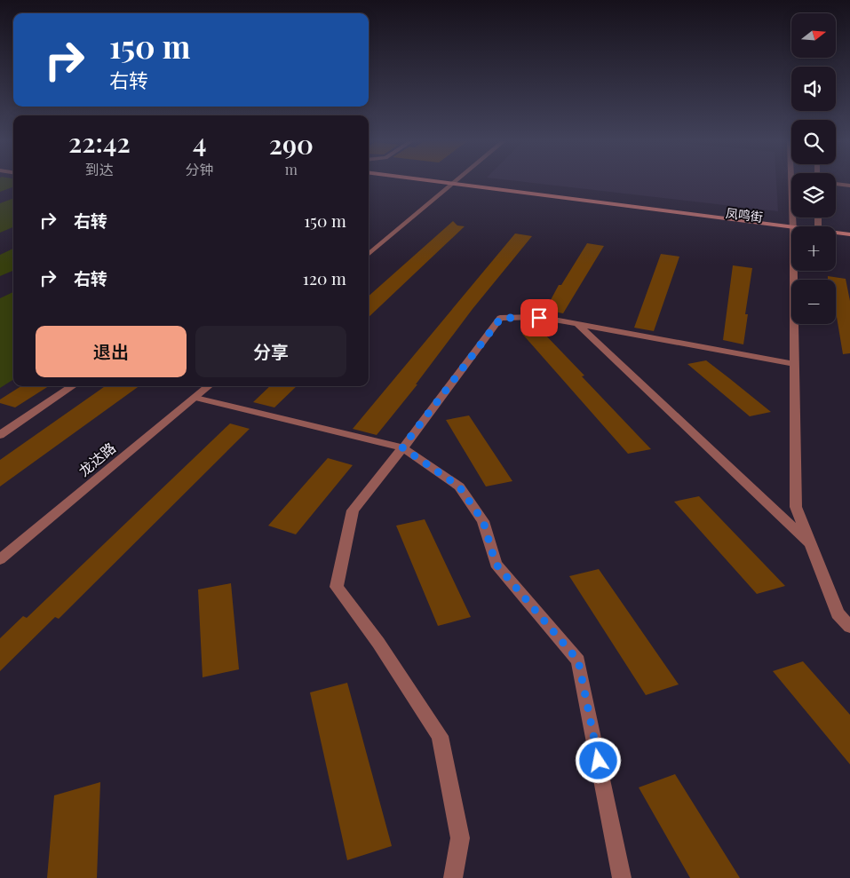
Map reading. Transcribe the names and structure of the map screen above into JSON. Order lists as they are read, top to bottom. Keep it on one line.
{"streets":{"main road":["凤鸣街"],"street":["龙达路"]},"north":"right","page":{"map_buttons":["+","−"],"turn":["150 m","右转"],"eta":["22:42","到达","4","分钟","290","m"],"list":[{"name":"右转","value":"150 m"},{"name":"右转","value":"120 m"}],"buttons":["退出","分享"]}}
